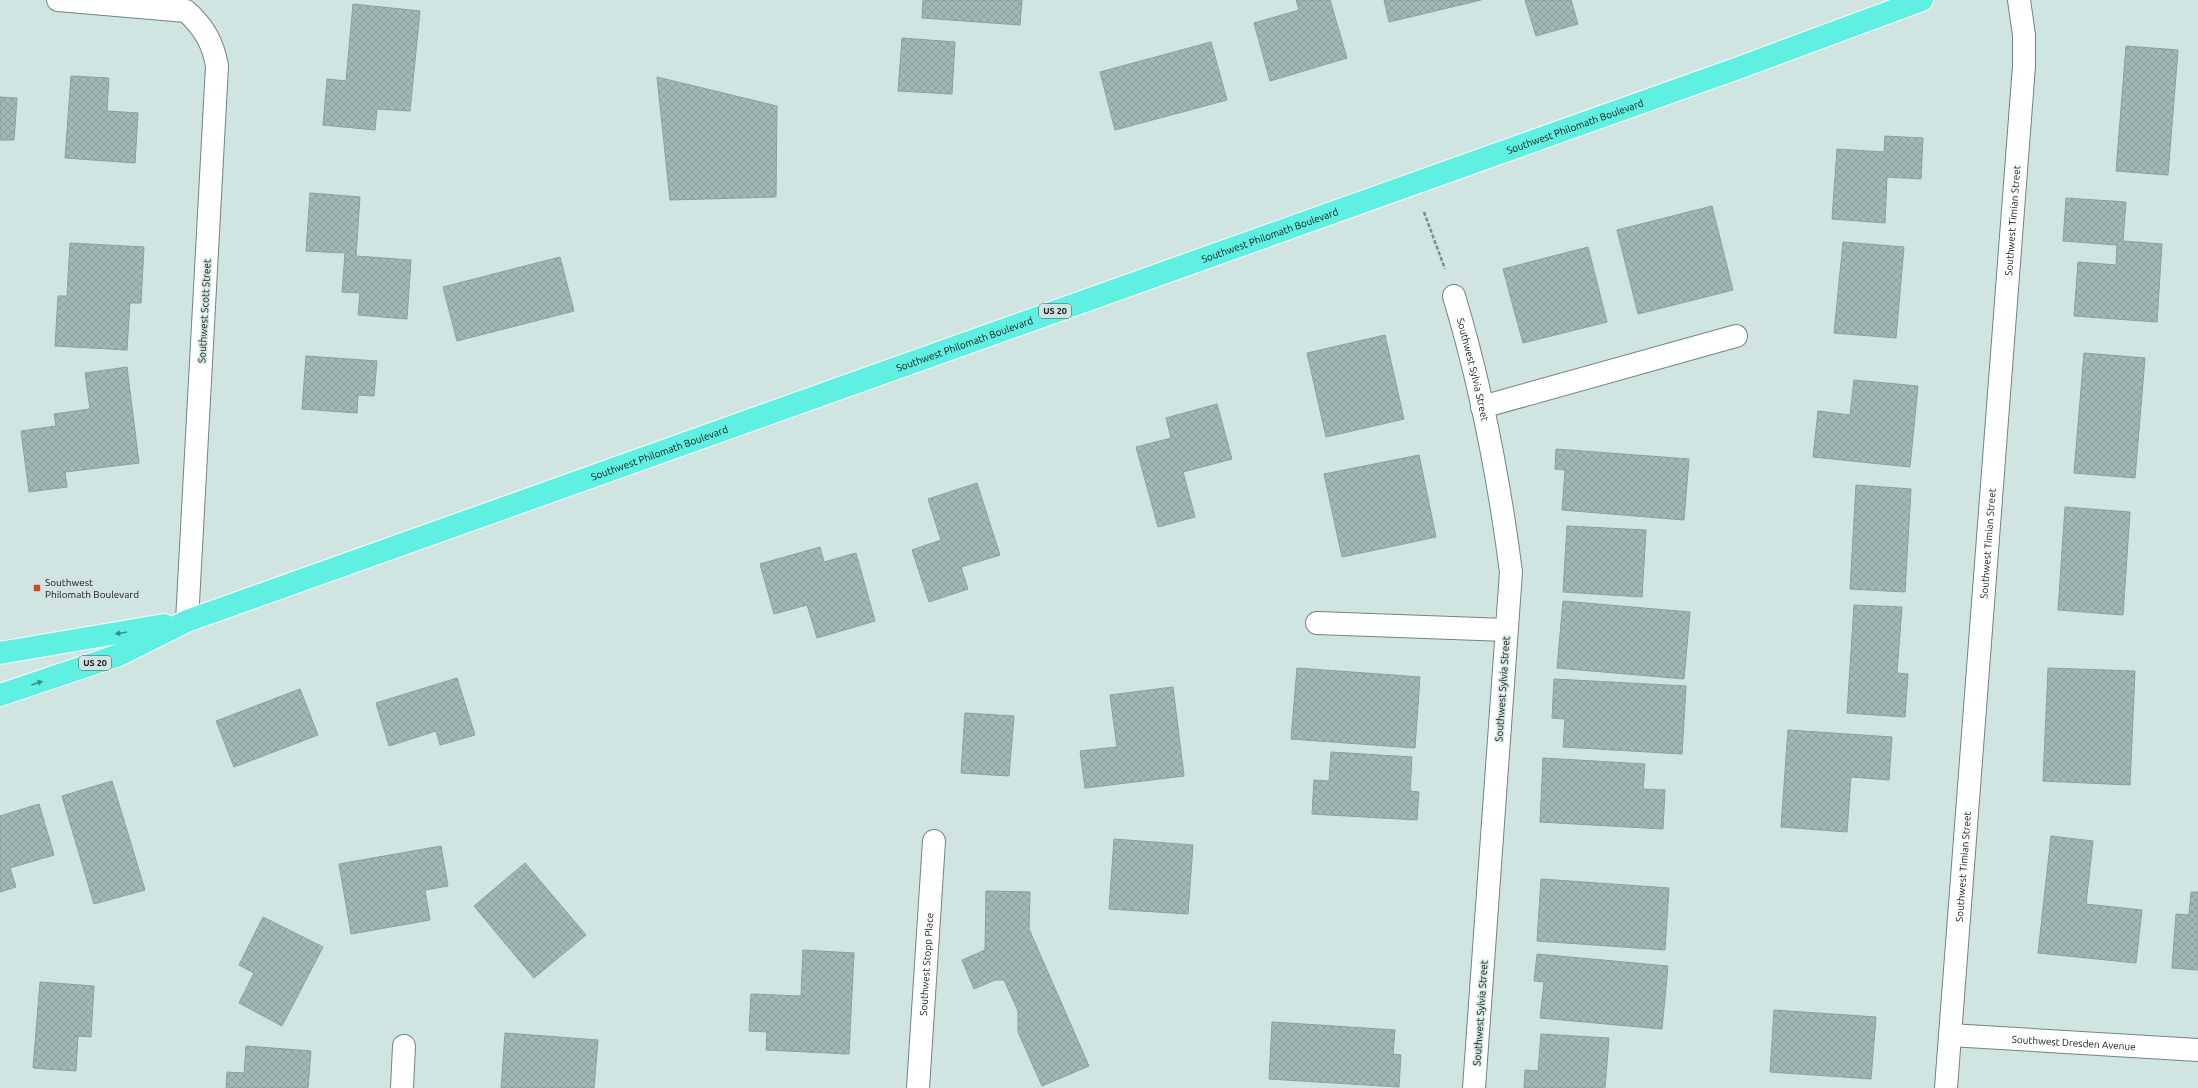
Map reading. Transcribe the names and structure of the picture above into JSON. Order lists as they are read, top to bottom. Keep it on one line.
{"streets":{"highway":["Southwest Philomath Boulevard","US 20"],"street":["Southwest Timian Street","Southwest Scott Street","Southwest Sylvia Street","Southwest Stopp Place","Southwest Dresden Avenue"]},"crossings":[["Southwest Philomath Boulevard","Southwest Scott Street"],["Southwest Timian Street","Southwest Dresden Avenue"]],"places":{"transit":["Southwest Philomath Boulevard"]}}
